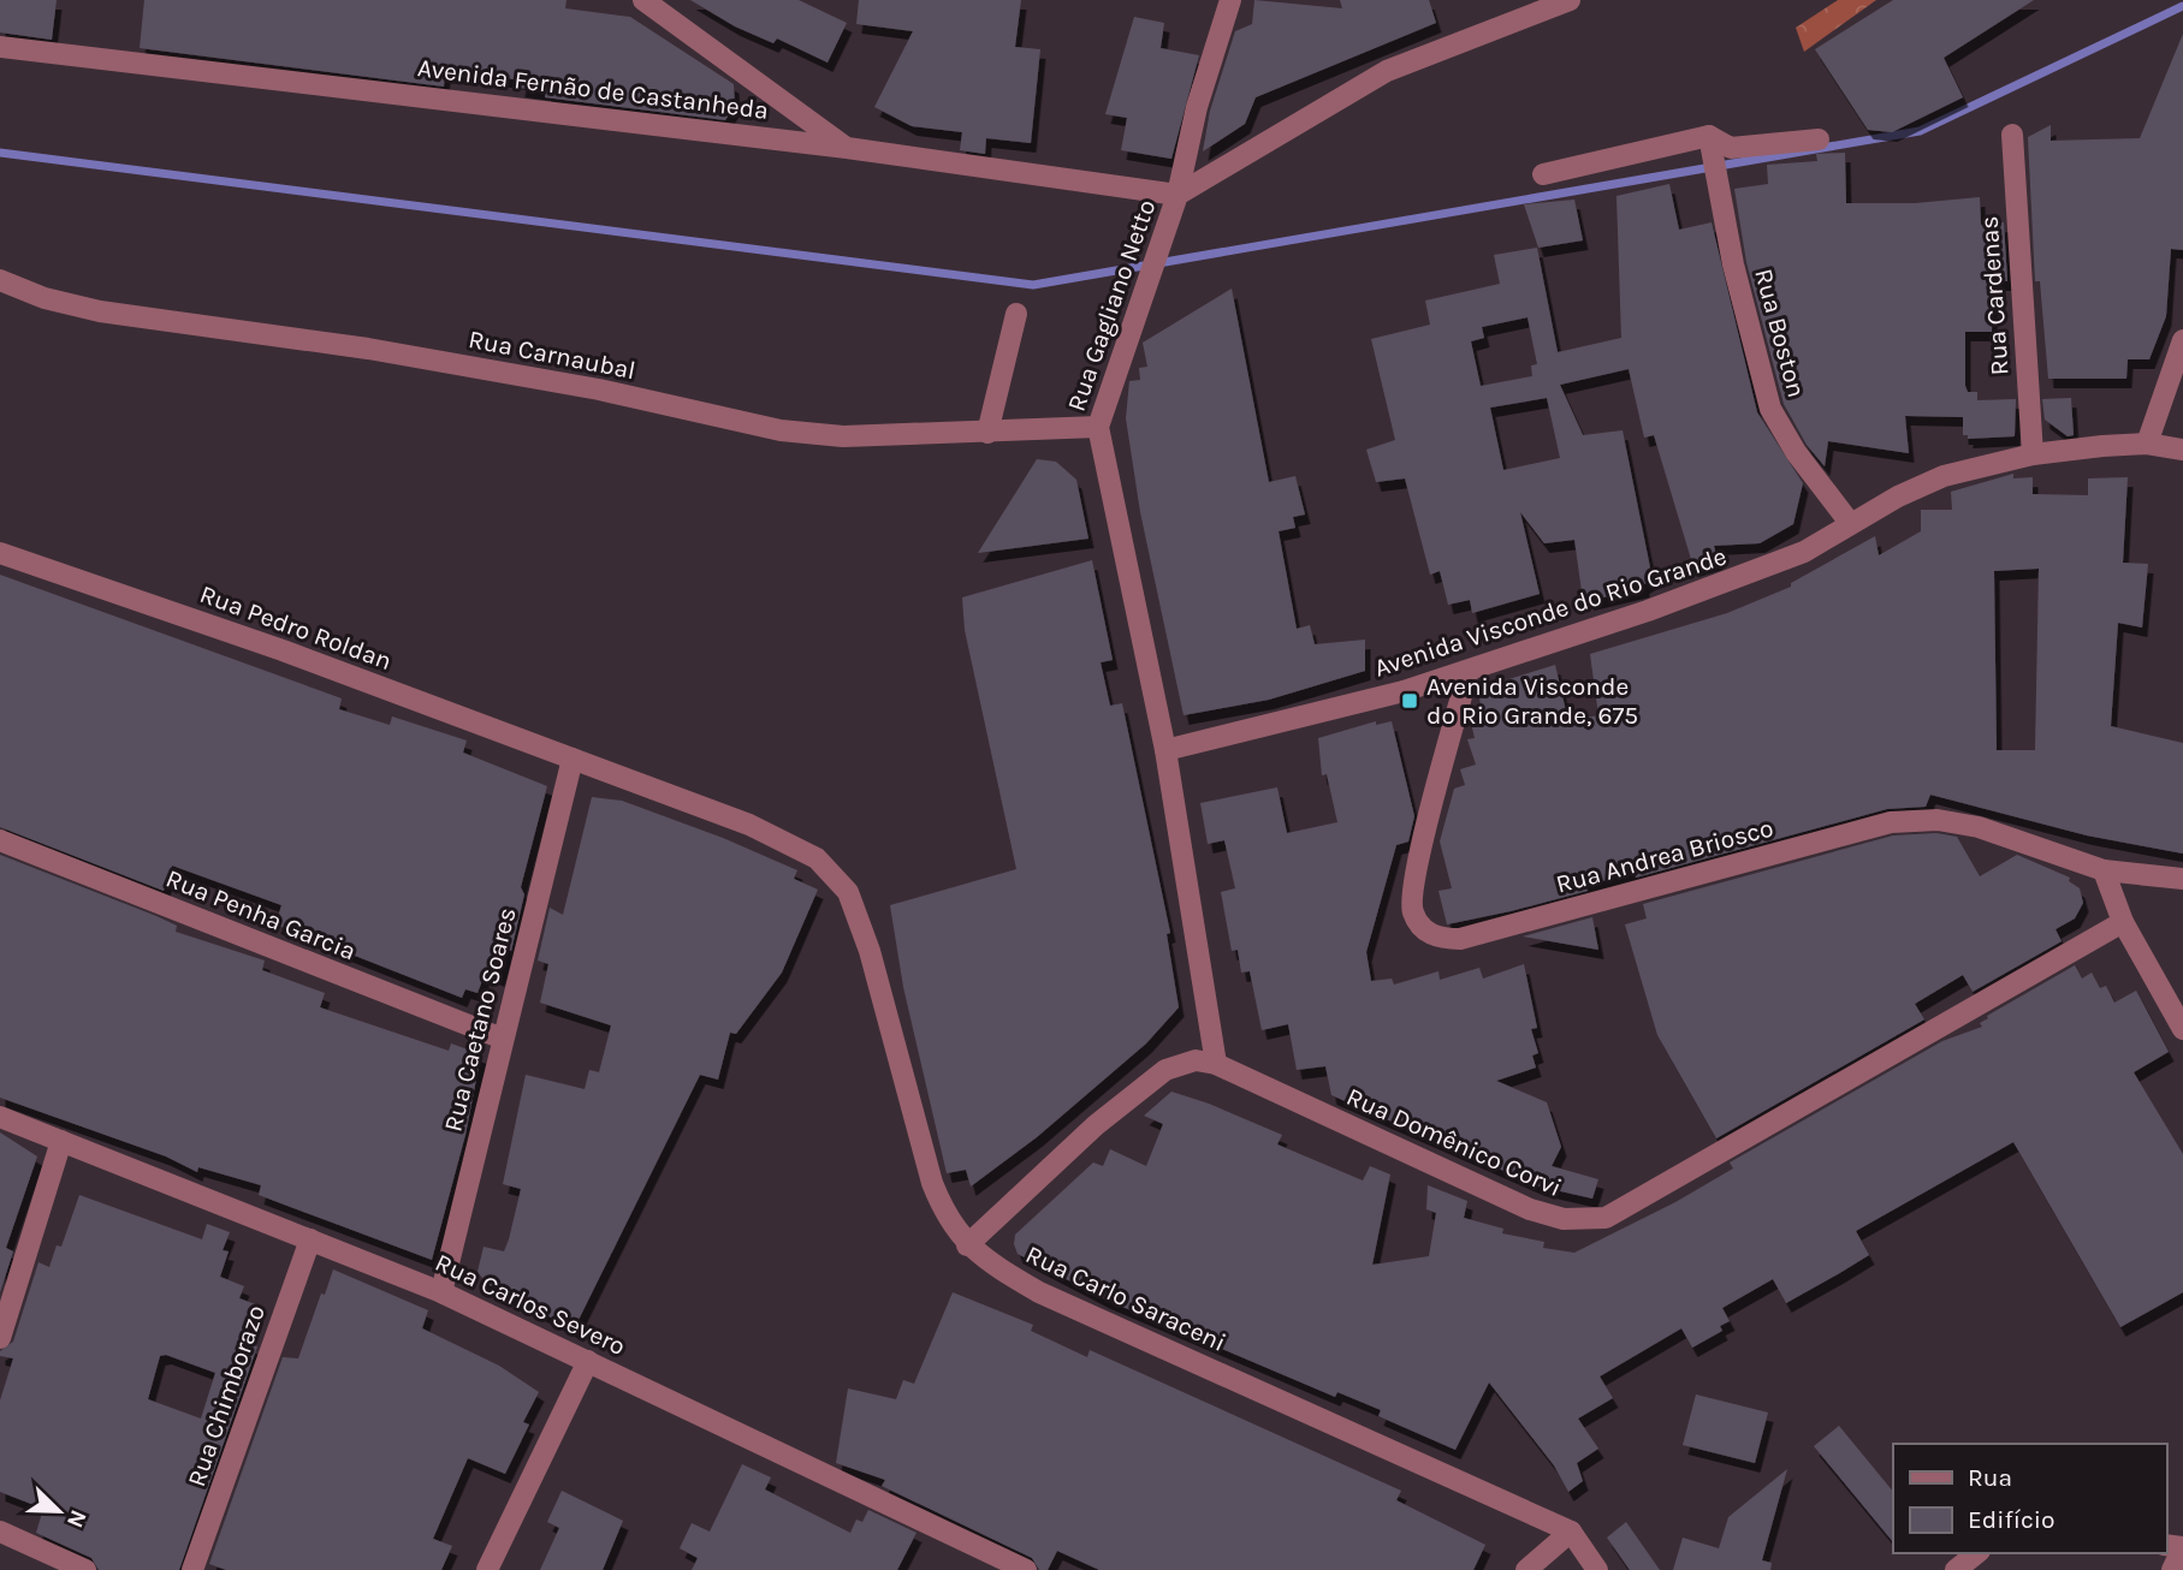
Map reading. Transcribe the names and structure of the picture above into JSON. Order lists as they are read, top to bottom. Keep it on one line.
{"streets":{"street":["Avenida Fernão de Castanheda","Rua Cardenas","Rua Gagliano Netto","Rua Boston","Rua Carnaubal","Avenida Visconde do Rio Grande","Rua Pedro Roldan","Rua Andrea Briosco","Rua Penha Garcia","Rua Caetano Soares","Rua Domênico Corvi","Rua Carlo Saraceni","Rua Carlos Severo","Rua Chimborazo"]},"crossings":[["Avenida Fernão de Castanheda","Rua Gagliano Netto"],["Rua Cardenas","Avenida Visconde do Rio Grande"],["Rua Gagliano Netto","Rua Carnaubal"],["Rua Gagliano Netto","Avenida Visconde do Rio Grande"],["Rua Gagliano Netto","Rua Domênico Corvi"],["Rua Boston","Avenida Visconde do Rio Grande"],["Avenida Visconde do Rio Grande","Rua Andrea Briosco"],["Rua Pedro Roldan","Rua Caetano Soares"],["Rua Pedro Roldan","Rua Carlo Saraceni"],["Rua Penha Garcia","Rua Caetano Soares"],["Rua Caetano Soares","Rua Carlo Saraceni"],["Rua Caetano Soares","Rua Carlos Severo"],["Rua Domênico Corvi","Rua Carlo Saraceni"],["Rua Carlos Severo","Rua Chimborazo"]],"places":{"transit":["Avenida Visconde do Rio Grande, 675"]},"legend":["Rua","Edifício"],"north":"bottom right"}
